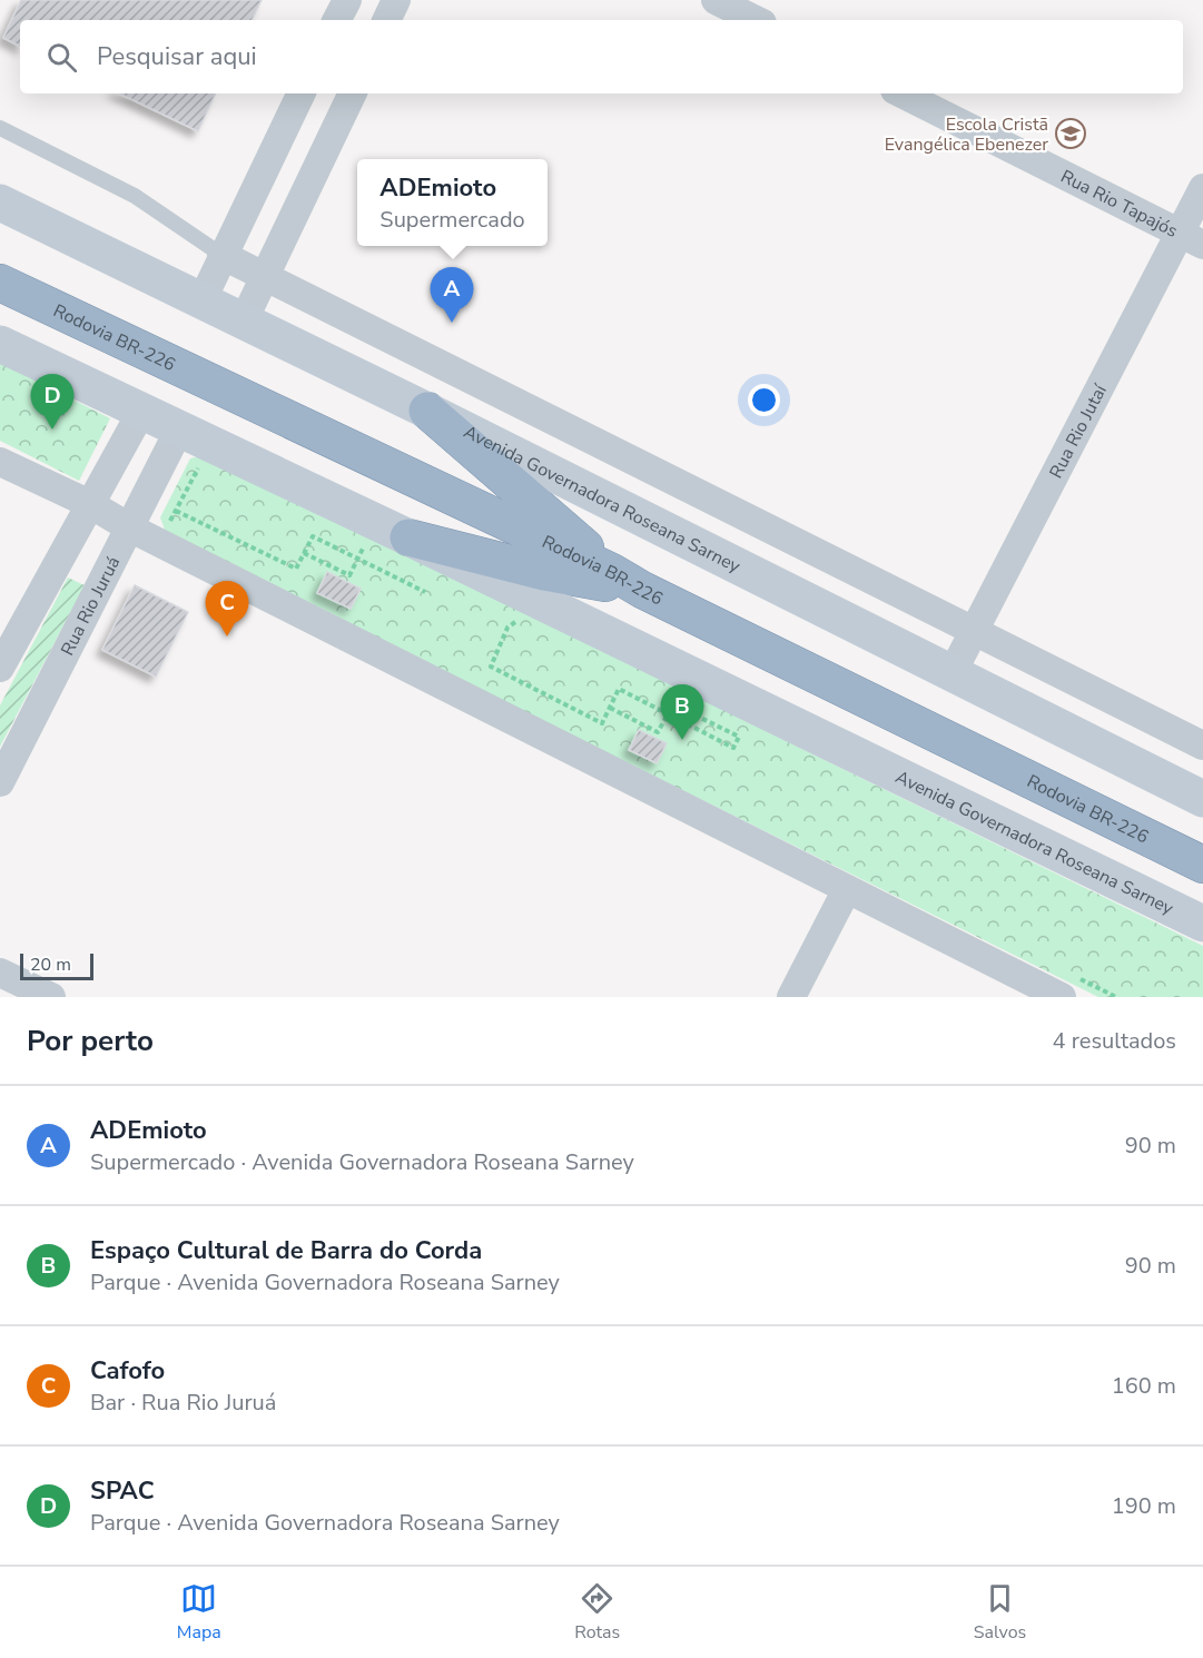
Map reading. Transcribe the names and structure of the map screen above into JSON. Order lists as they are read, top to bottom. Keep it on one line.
{"streets":{"highway":["Rodovia BR-226"],"main road":["Avenida Governadora Roseana Sarney"],"street":["Rua Rio Tapajós","Rua Rio Jutaí","Rua Rio Juruá"]},"crossings":[["Rua Rio Tapajós","Rua Rio Jutaí"],["Rua Rio Jutaí","Avenida Governadora Roseana Sarney"],["Avenida Governadora Roseana Sarney","Rua Rio Juruá"]],"places":{"school or university":["Escola Cristã Evangélica Ebenezer"]},"scale_bar":"20 m","page":{"search":"Pesquisar aqui","popup":["ADEmioto","Supermercado"],"pins":["A","D","C","B"],"scale":"20 m","heading":["Por perto","4 resultados"],"list":[{"mark":"A","name":"ADEmioto","note":"Supermercado · Avenida Governadora Roseana Sarney","value":"90 m"},{"mark":"B","name":"Espaço Cultural de Barra do Corda","note":"Parque · Avenida Governadora Roseana Sarney","value":"90 m"},{"mark":"C","name":"Cafofo","note":"Bar · Rua Rio Juruá","value":"160 m"},{"mark":"D","name":"SPAC","note":"Parque · Avenida Governadora Roseana Sarney","value":"190 m"}],"nav":["Mapa","Rotas","Salvos"]}}
